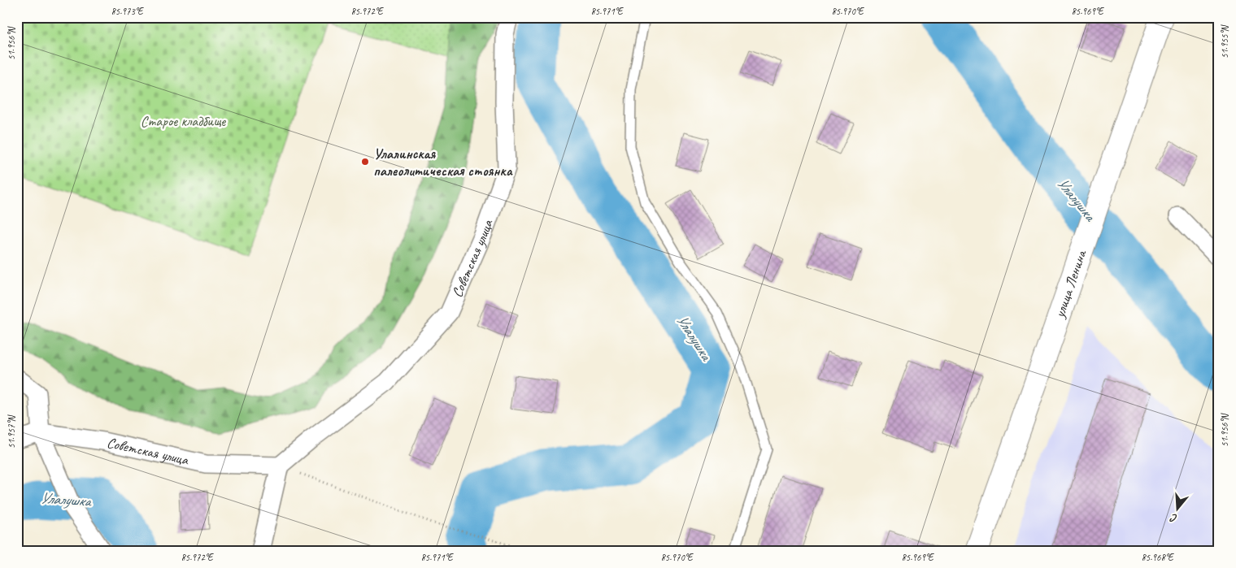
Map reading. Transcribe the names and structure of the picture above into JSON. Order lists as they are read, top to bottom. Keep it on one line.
{"streets":{"street":["Советская улица","улица Ленина"]},"water":["Улалушка"],"parks":["Старое кладбище"],"places":["Улалинская палеолитическая стоянка"],"north":"bottom","coordinates":["85.973°E","85.972°E","85.971°E","85.970°E","85.969°E","51.955°N","51.956°N","51.957°N","85.968°E"]}
